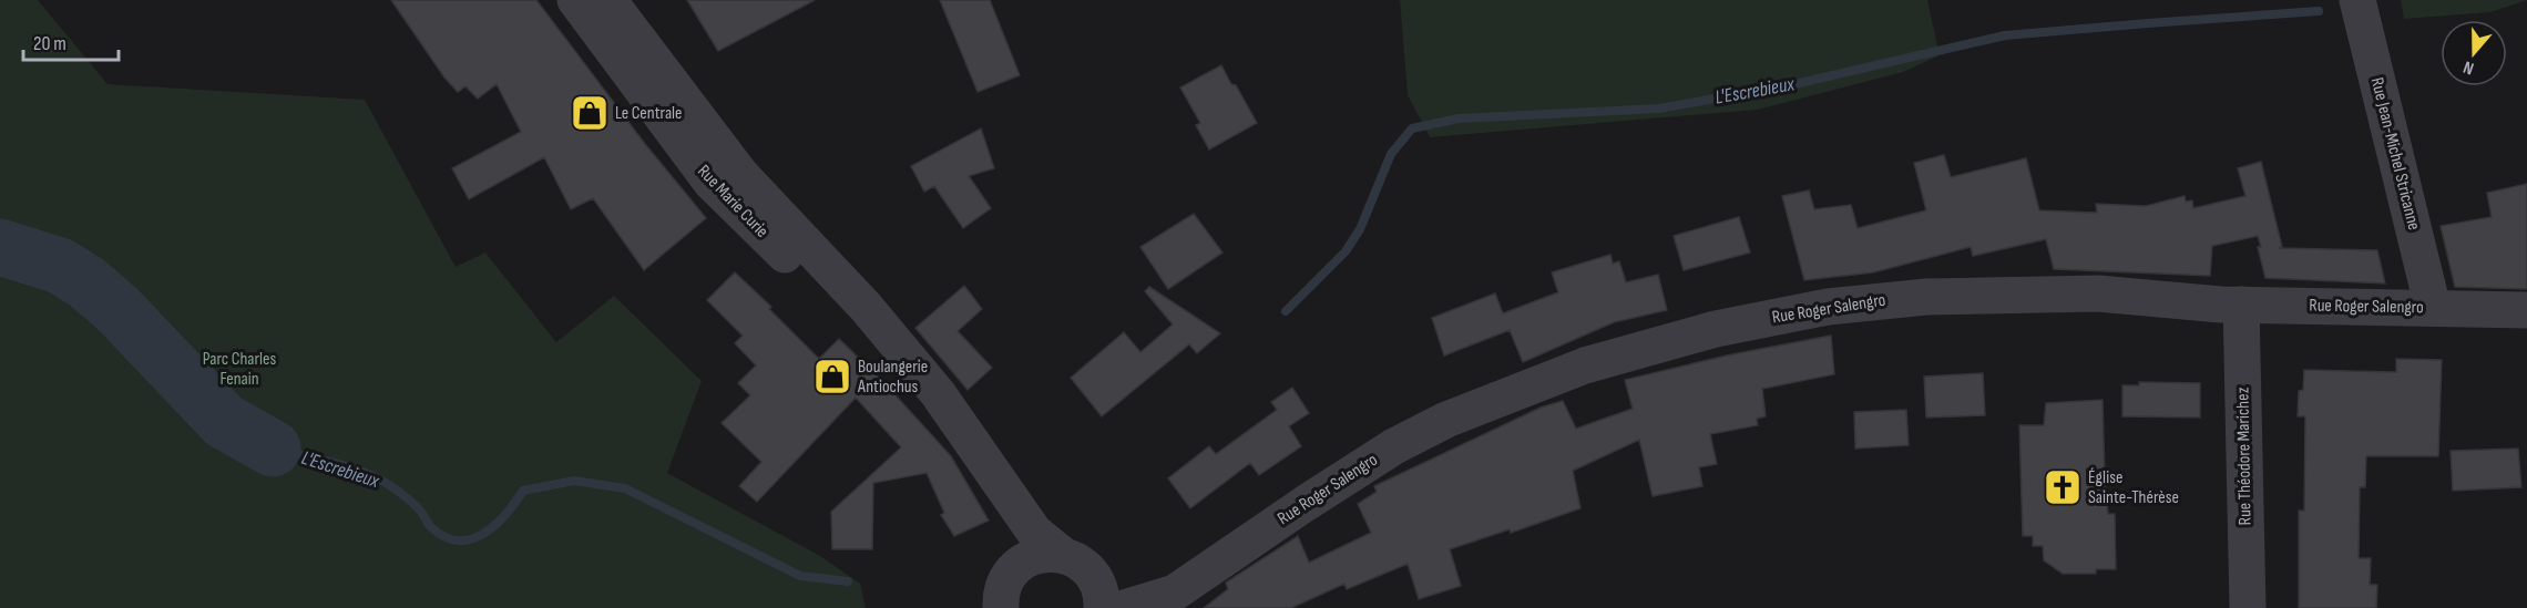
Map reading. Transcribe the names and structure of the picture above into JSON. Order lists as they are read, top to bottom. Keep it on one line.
{"streets":{"street":["Rue Jean-Michel Stricanne","Rue Marie Curie","Rue Roger Salengro","Rue Théodore Marichez"]},"crossings":[["Rue Jean-Michel Stricanne","Rue Roger Salengro"],["Rue Marie Curie","Rue Roger Salengro"],["Rue Roger Salengro","Rue Théodore Marichez"]],"water":["L'Escrebieux"],"parks":["Parc Charles Fenain"],"places":{"shop":["Le Centrale","Boulangerie Antiochus"],"church":["Église Sainte-Thérèse"]},"scale_bar":"20 m","north":"bottom"}
